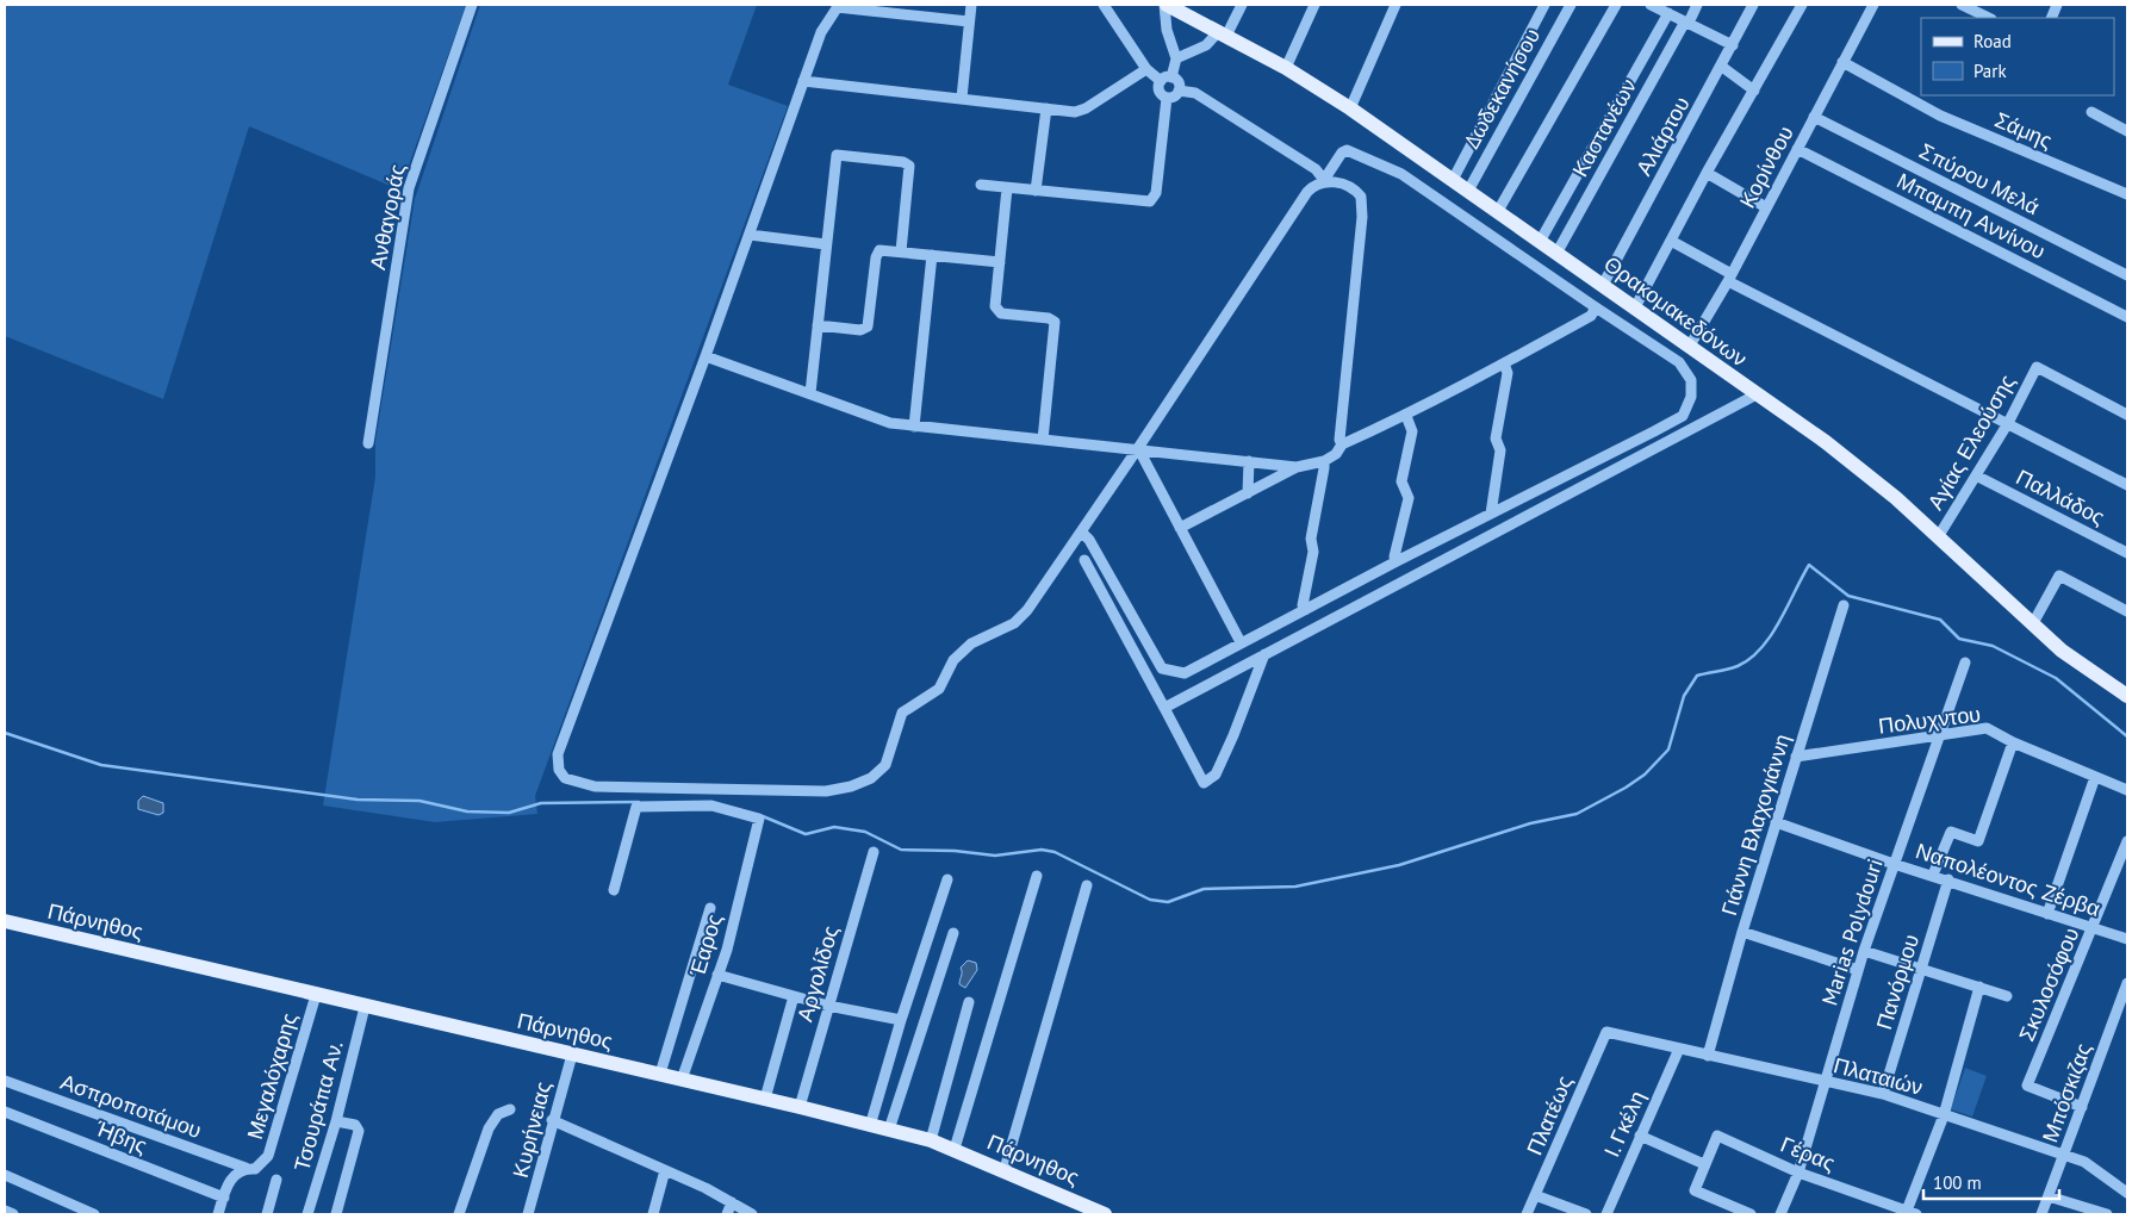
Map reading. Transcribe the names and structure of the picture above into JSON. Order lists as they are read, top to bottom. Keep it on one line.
{"streets":{"main road":["Θρακομακεδόνων","Πάρνηθος"],"street":["Δωδεκανήσου","Καστανέων","Σάμης","Αλιάρτου","Κορίνθου","Σπύρου Μελά","Μπαμπη Αννίνου","Ανθαγοράς","Αγίας Ελεούσης","Παλλάδος","Πολυχντου","Γιάννη Βλαχογιάννη","Ναπολέοντος Ζέρβα","Marias Polydouri","Έαρος","Αργολίδος","Πανόρμου","Σκυλοσόφου","Μεγαλόχαρης","Πλαταιών","Μπόσκιζας","Ασπροποτάμου","Τσουράπα Αν.","Πλατέως","Ι. Γκέλη","Κυρήνειας","Ήβης","Γέρας"]},"crossings":[["Δωδεκανήσου","Θρακομακεδόνων"],["Καστανέων","Θρακομακεδόνων"],["Σάμης","Κορίνθου"],["Αλιάρτου","Θρακομακεδόνων"],["Κορίνθου","Σπύρου Μελά"],["Κορίνθου","Μπαμπη Αννίνου"],["Κορίνθου","Θρακομακεδόνων"],["Θρακομακεδόνων","Αγίας Ελεούσης"],["Αγίας Ελεούσης","Παλλάδος"],["Πολυχντου","Γιάννη Βλαχογιάννη"],["Πολυχντου","Marias Polydouri"],["Γιάννη Βλαχογιάννη","Ναπολέοντος Ζέρβα"],["Γιάννη Βλαχογιάννη","Πλαταιών"],["Ναπολέοντος Ζέρβα","Marias Polydouri"],["Ναπολέοντος Ζέρβα","Πανόρμου"],["Ναπολέοντος Ζέρβα","Σκυλοσόφου"],["Πάρνηθος","Έαρος"],["Πάρνηθος","Αργολίδος"],["Πάρνηθος","Μεγαλόχαρης"],["Πάρνηθος","Τσουράπα Αν."],["Πάρνηθος","Κυρήνειας"],["Marias Polydouri","Πλαταιών"],["Marias Polydouri","Γέρας"],["Πανόρμου","Πλαταιών"],["Σκυλοσόφου","Μπόσκιζας"],["Μεγαλόχαρης","Ασπροποτάμου"],["Μεγαλόχαρης","Ήβης"],["Πλαταιών","Μπόσκιζας"],["Πλαταιών","Πλατέως"],["Πλαταιών","Ι. Γκέλη"]],"legend":["Road","Park"],"scale_bar":"100 m"}
